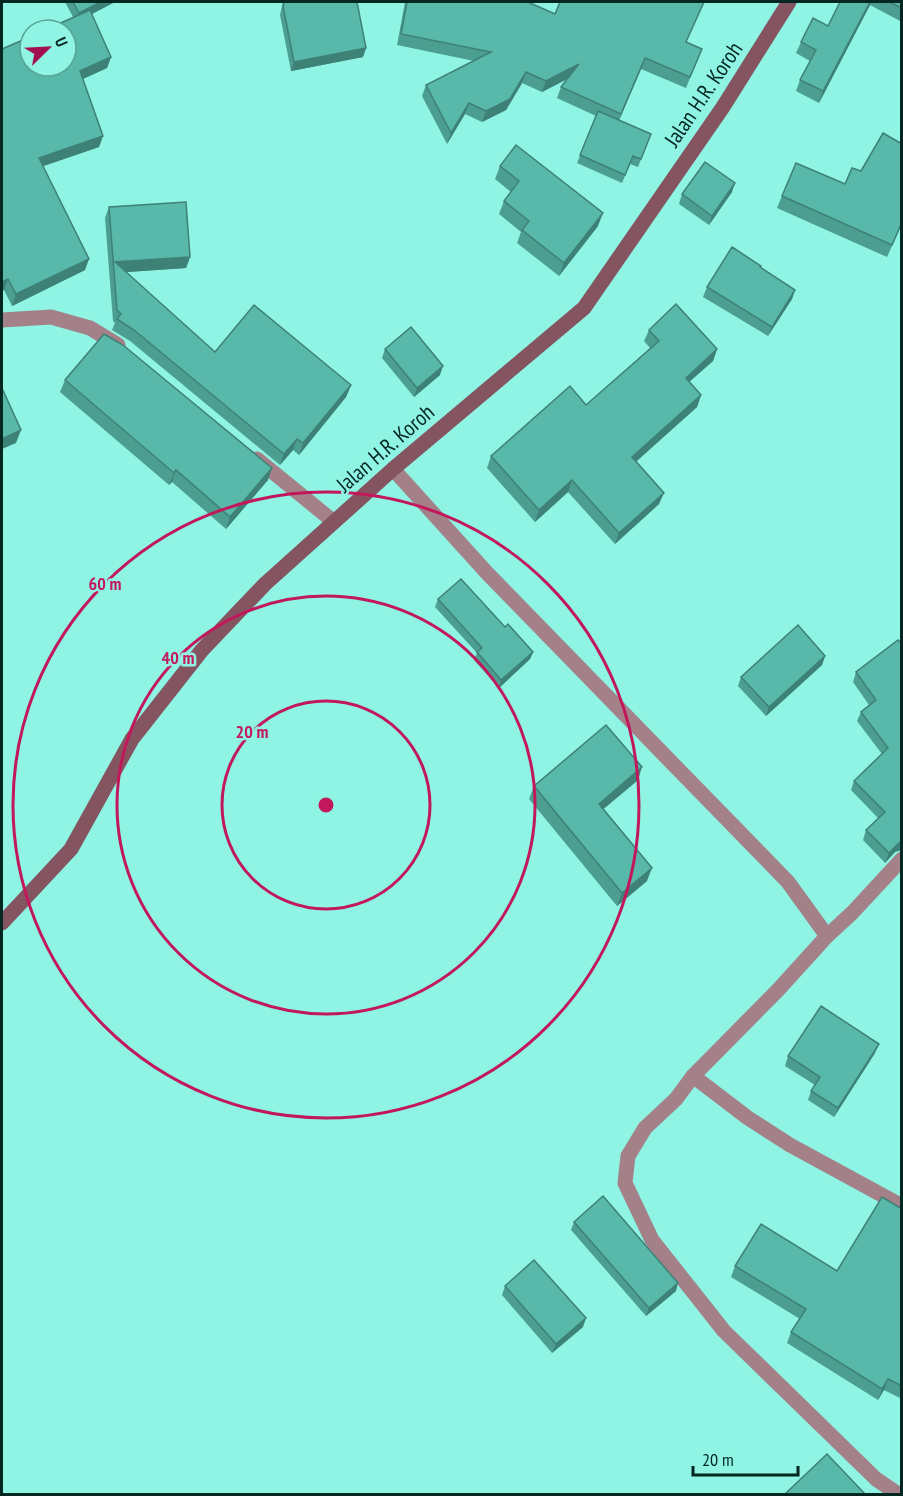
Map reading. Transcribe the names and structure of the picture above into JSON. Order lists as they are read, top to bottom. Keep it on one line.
{"streets":{"main road":["Jalan H.R. Koroh"]},"scale_bar":"20 m","north":"top right","rings":["60 m","40 m","20 m"]}
